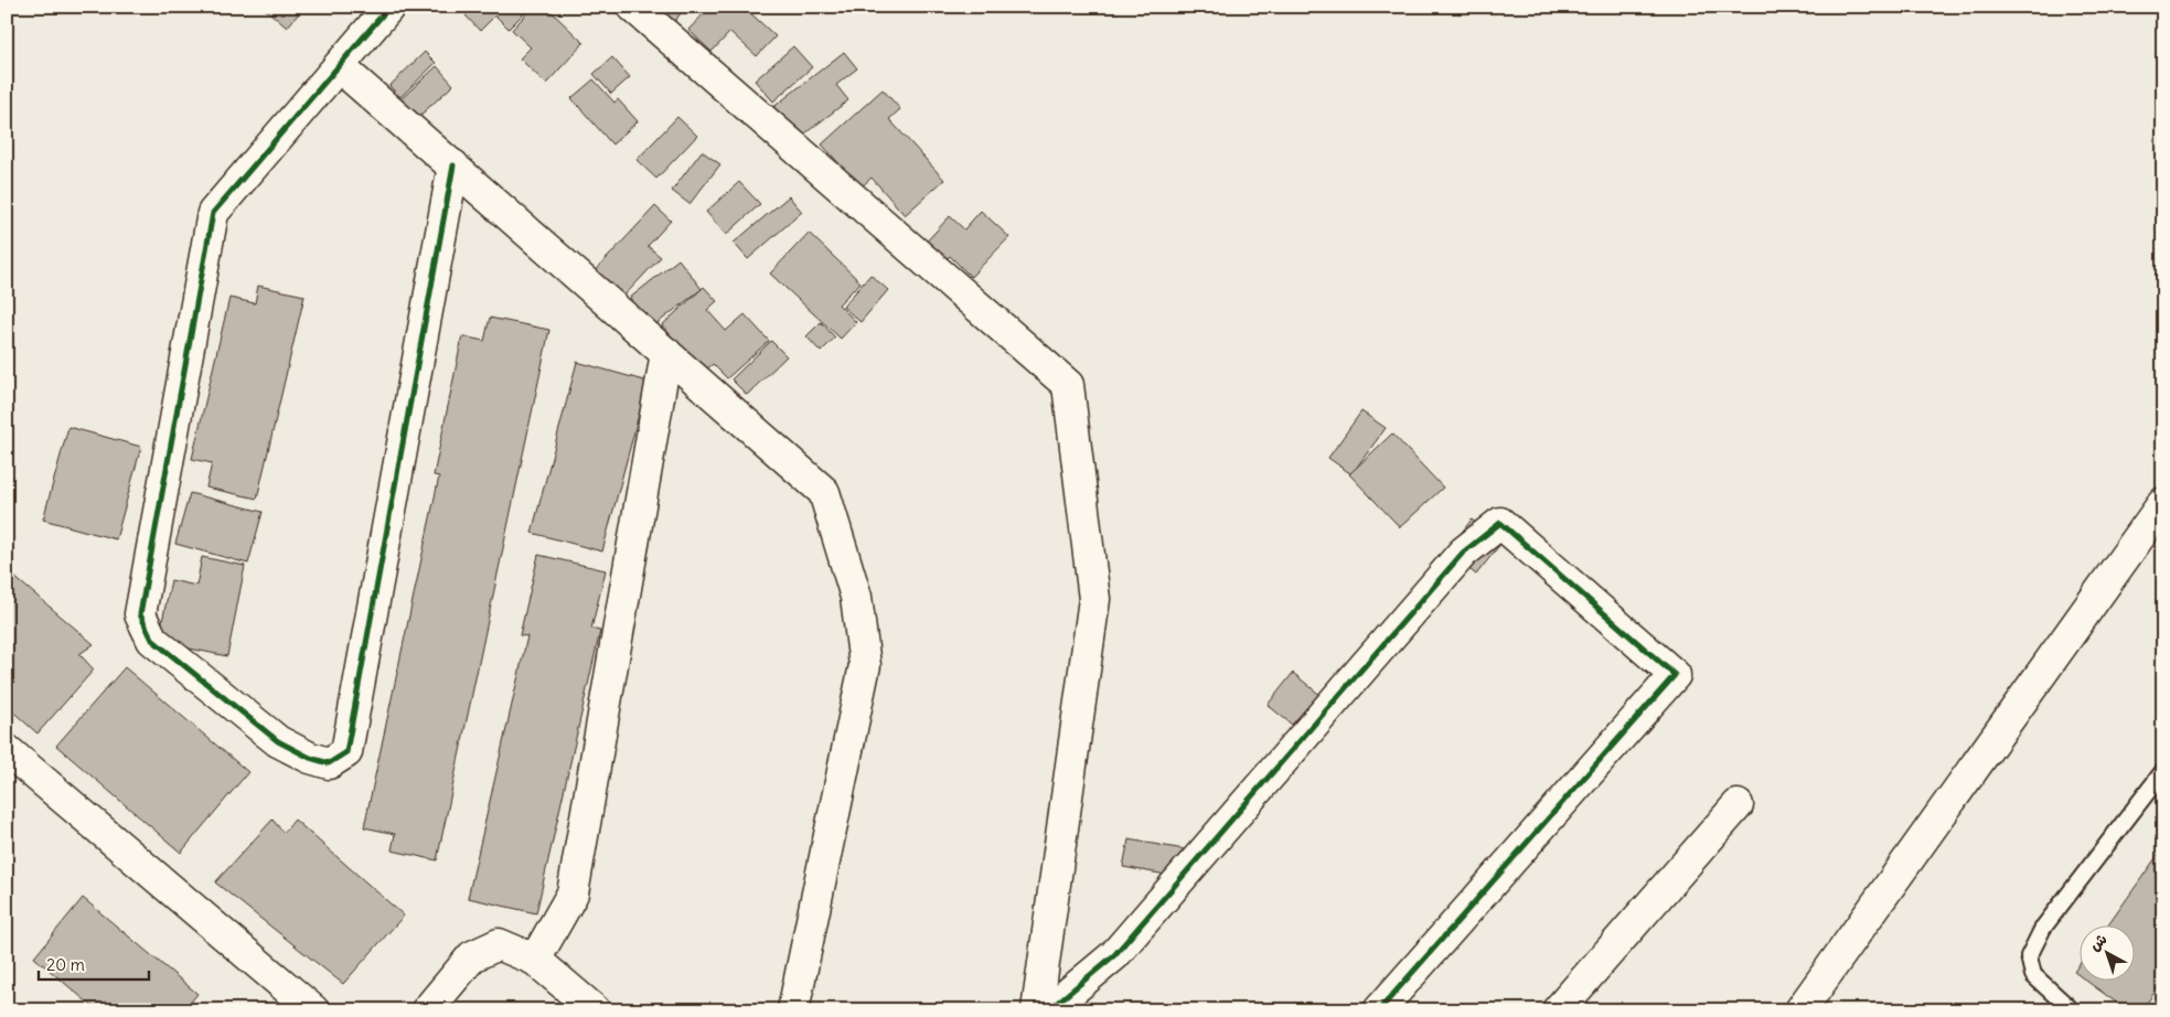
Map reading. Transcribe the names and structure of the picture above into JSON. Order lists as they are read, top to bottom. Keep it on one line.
{"scale_bar":"20 m","north":"top left"}
